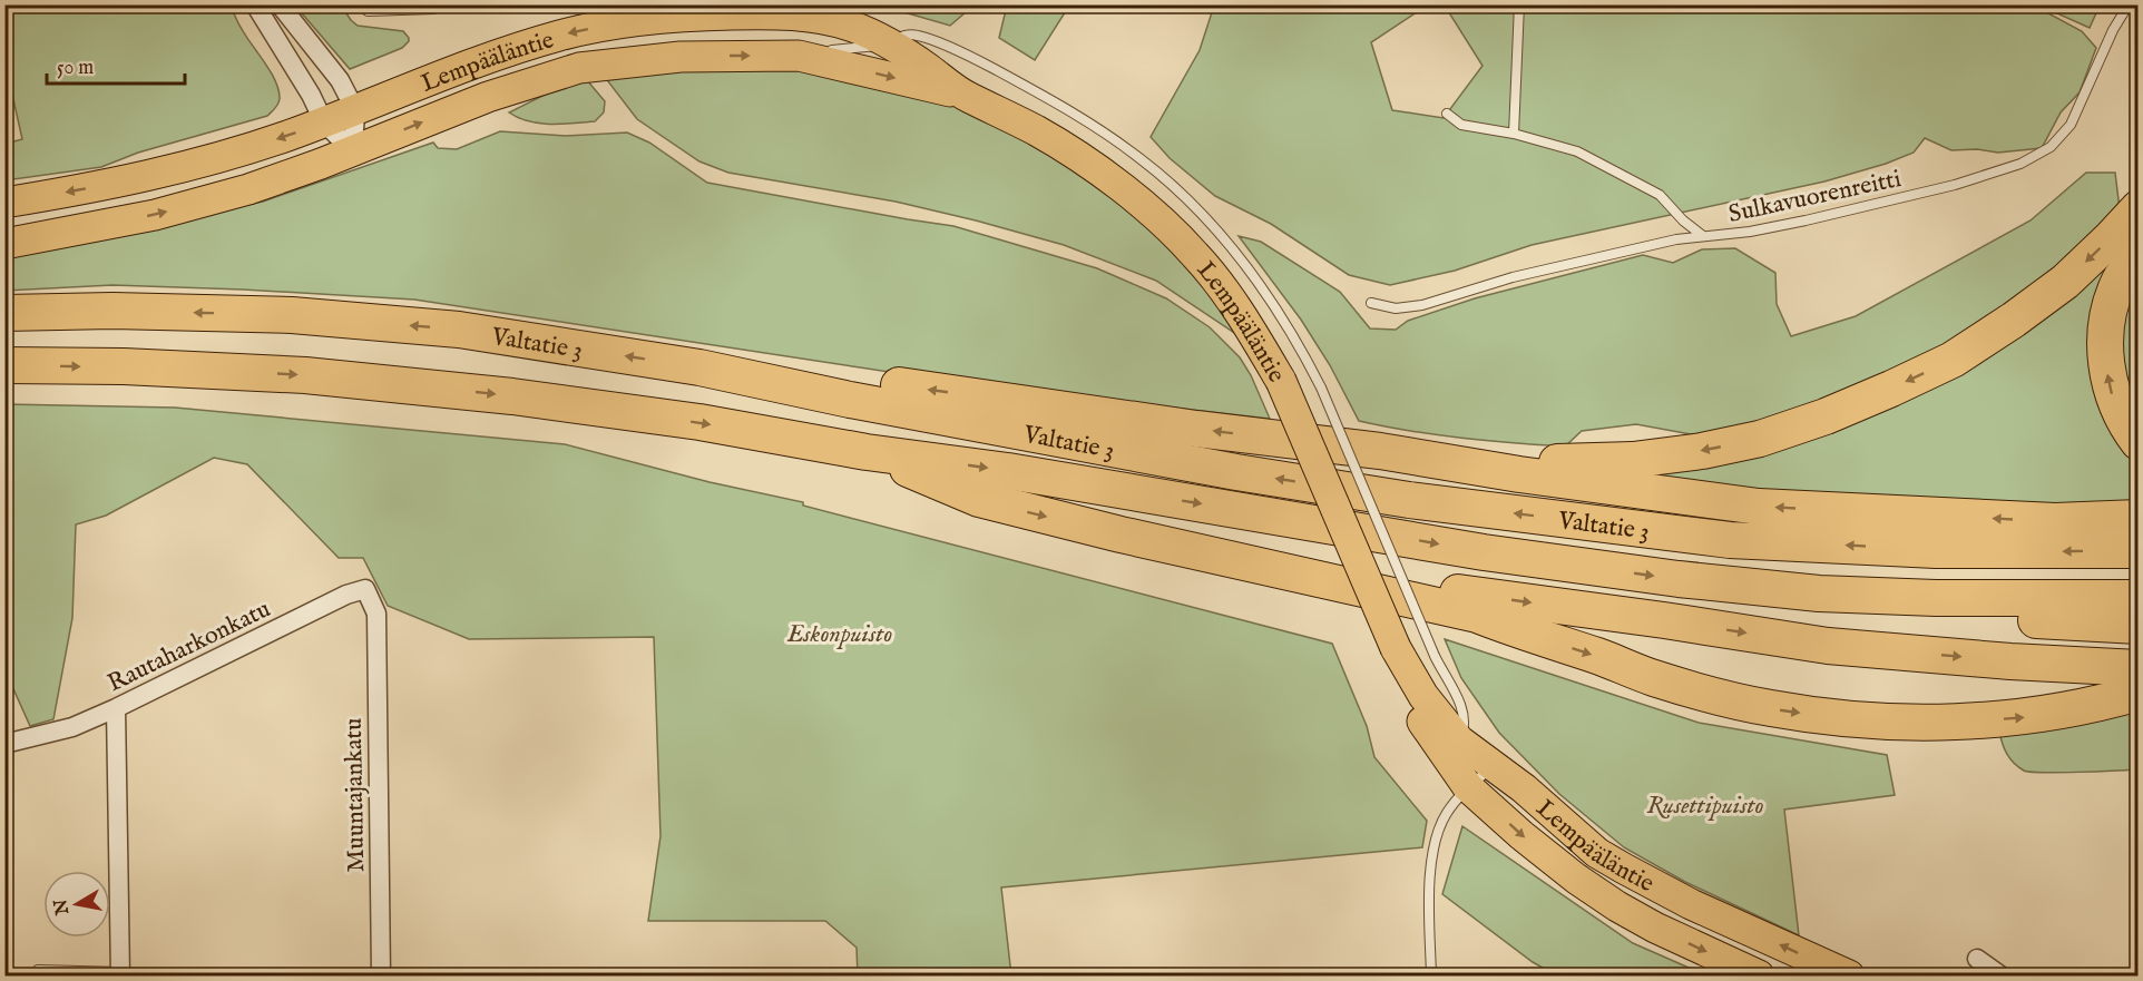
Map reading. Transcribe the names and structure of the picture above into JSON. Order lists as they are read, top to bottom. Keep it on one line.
{"streets":{"highway":["Valtatie 3"],"main road":["Lempääläntie"],"street":["Rautaharkonkatu","Muuntajankatu"],"lane":["Sulkavuorenreitti"]},"crossings":[["Rautaharkonkatu","Muuntajankatu"]],"parks":["Eskonpuisto","Rusettipuisto"],"scale_bar":"50 m","north":"left"}
